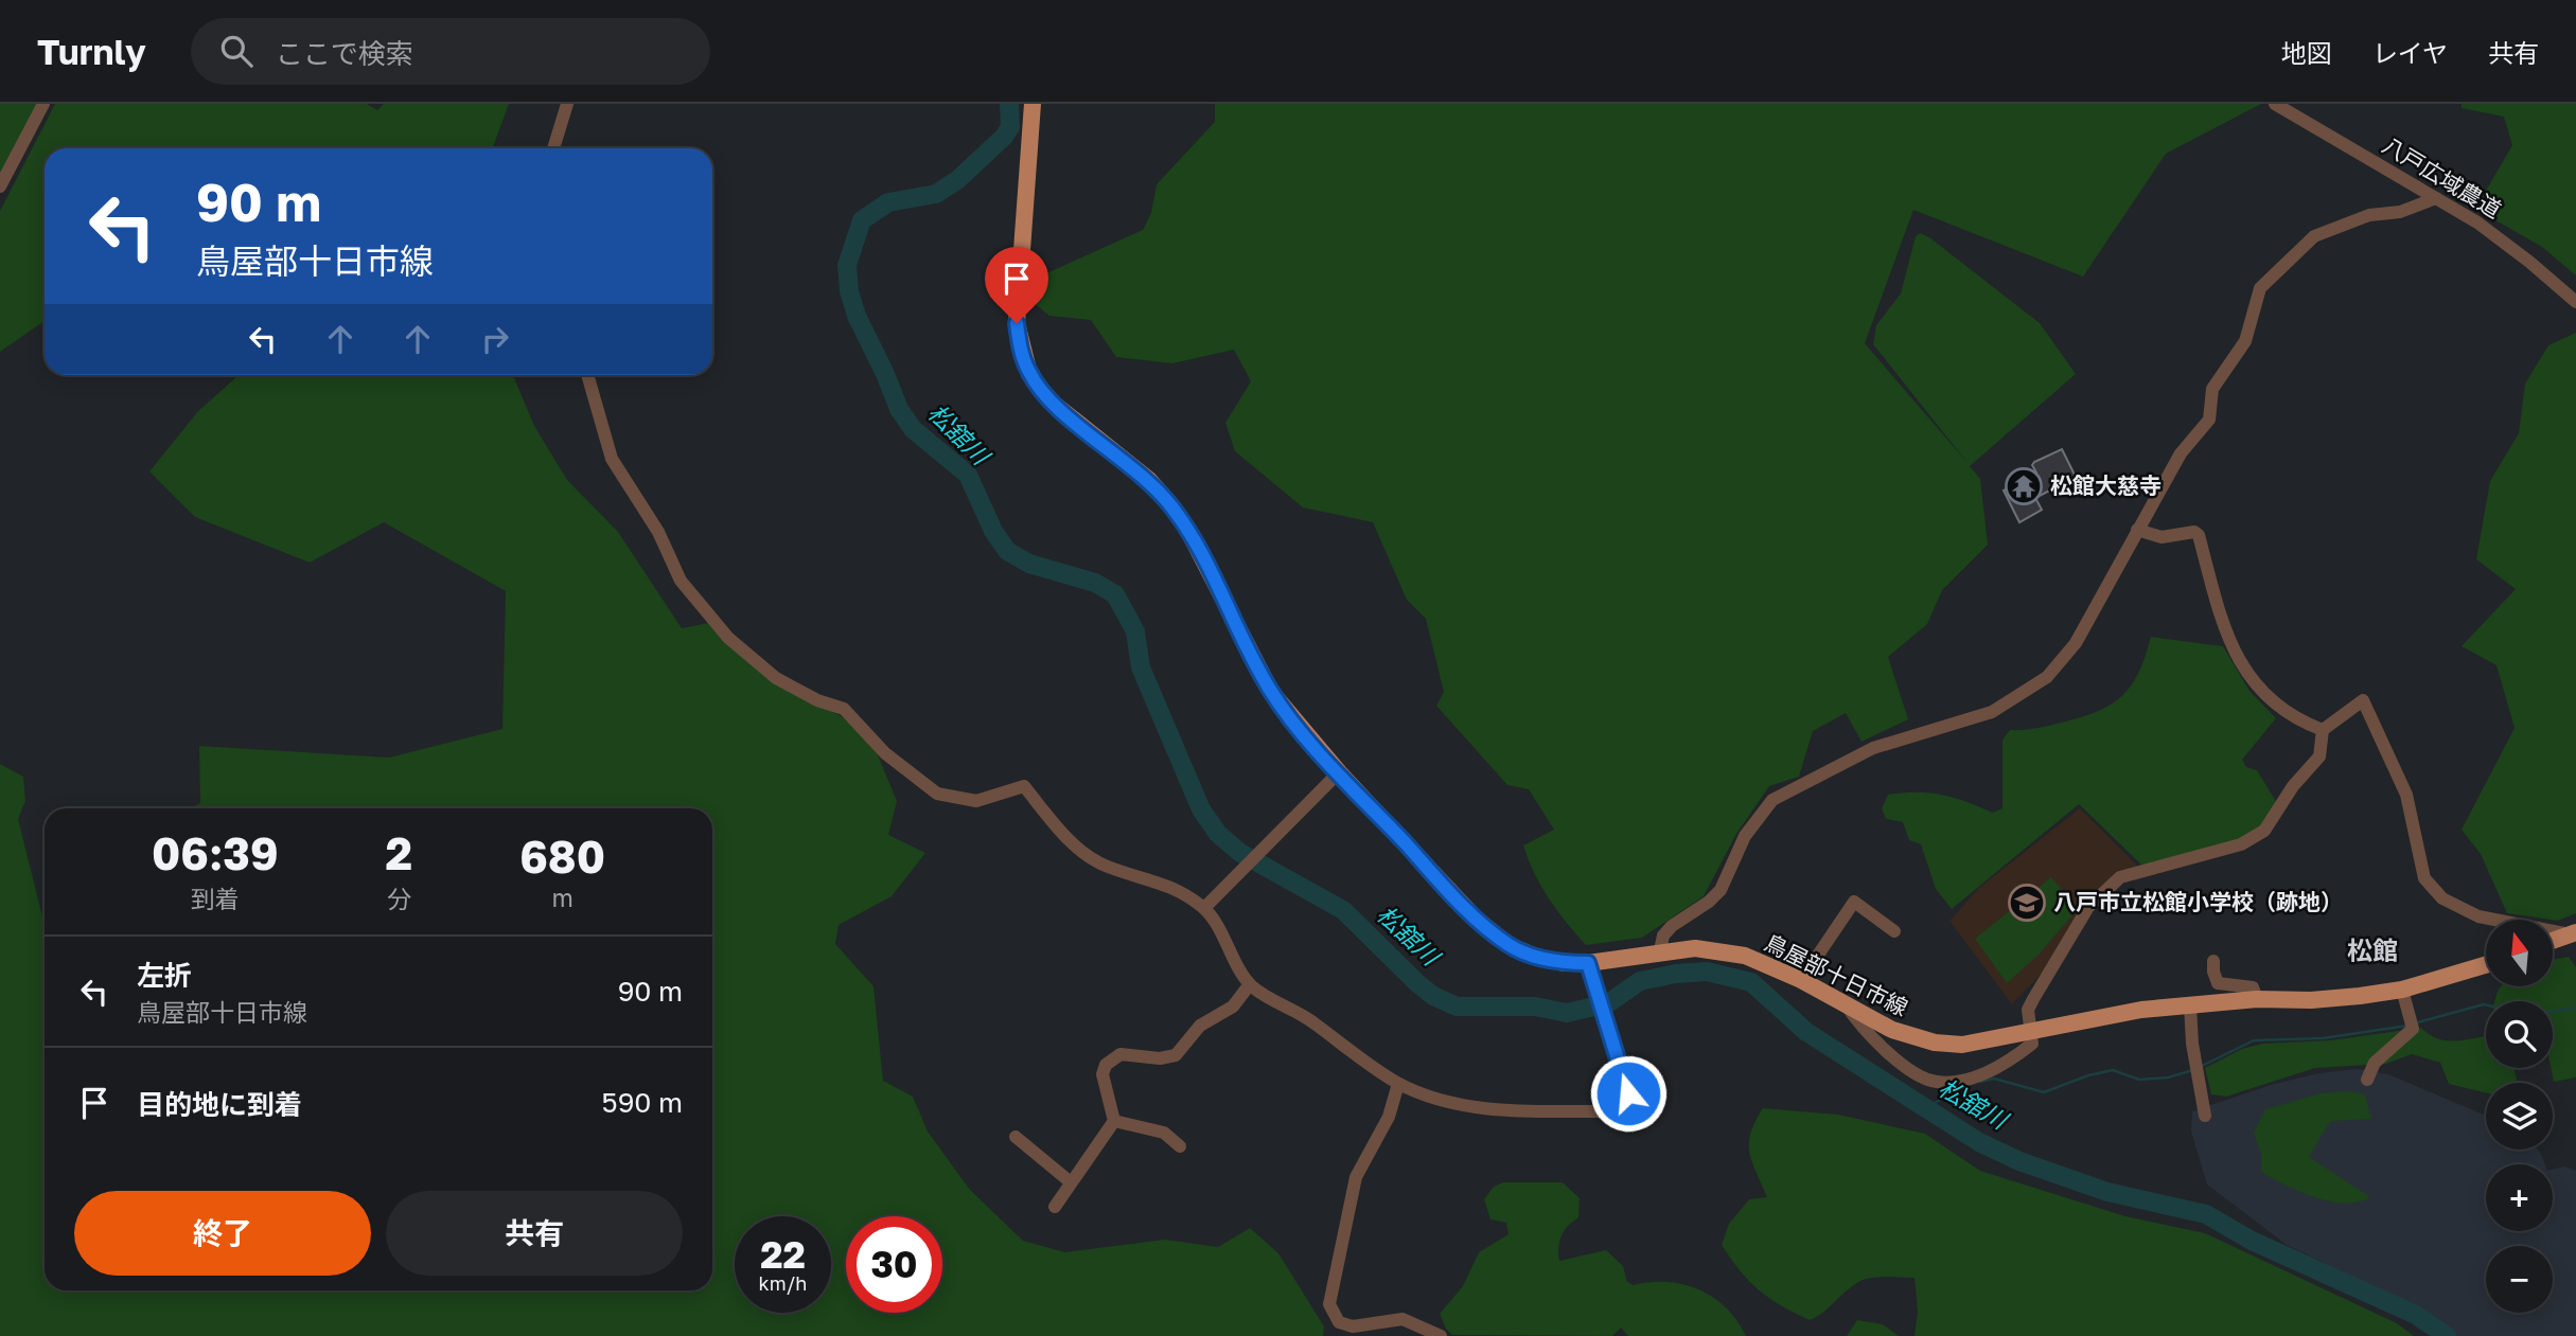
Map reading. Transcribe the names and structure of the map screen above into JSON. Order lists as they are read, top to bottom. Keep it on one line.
{"streets":{"main road":["鳥屋部十日市線"],"street":["八戸広域農道"]},"districts":["松館"],"water":["松舘川"],"places":{"temple":["松館大慈寺"],"school or university":["八戸市立松館小学校（跡地）"]},"north":"top","page":{"header":"Turnly","search":"ここで検索","nav":["地図","レイヤ","共有"],"turn":["90 m","鳥屋部十日市線"],"eta":["06:39","到着","2","分","680","m"],"map_buttons":["+","−"],"list":[{"name":"左折","note":"鳥屋部十日市線","value":"90 m"},{"name":"目的地に到着","value":"590 m"}],"buttons":["終了","共有"],"speed":"22 km/h","limit":"30"}}
